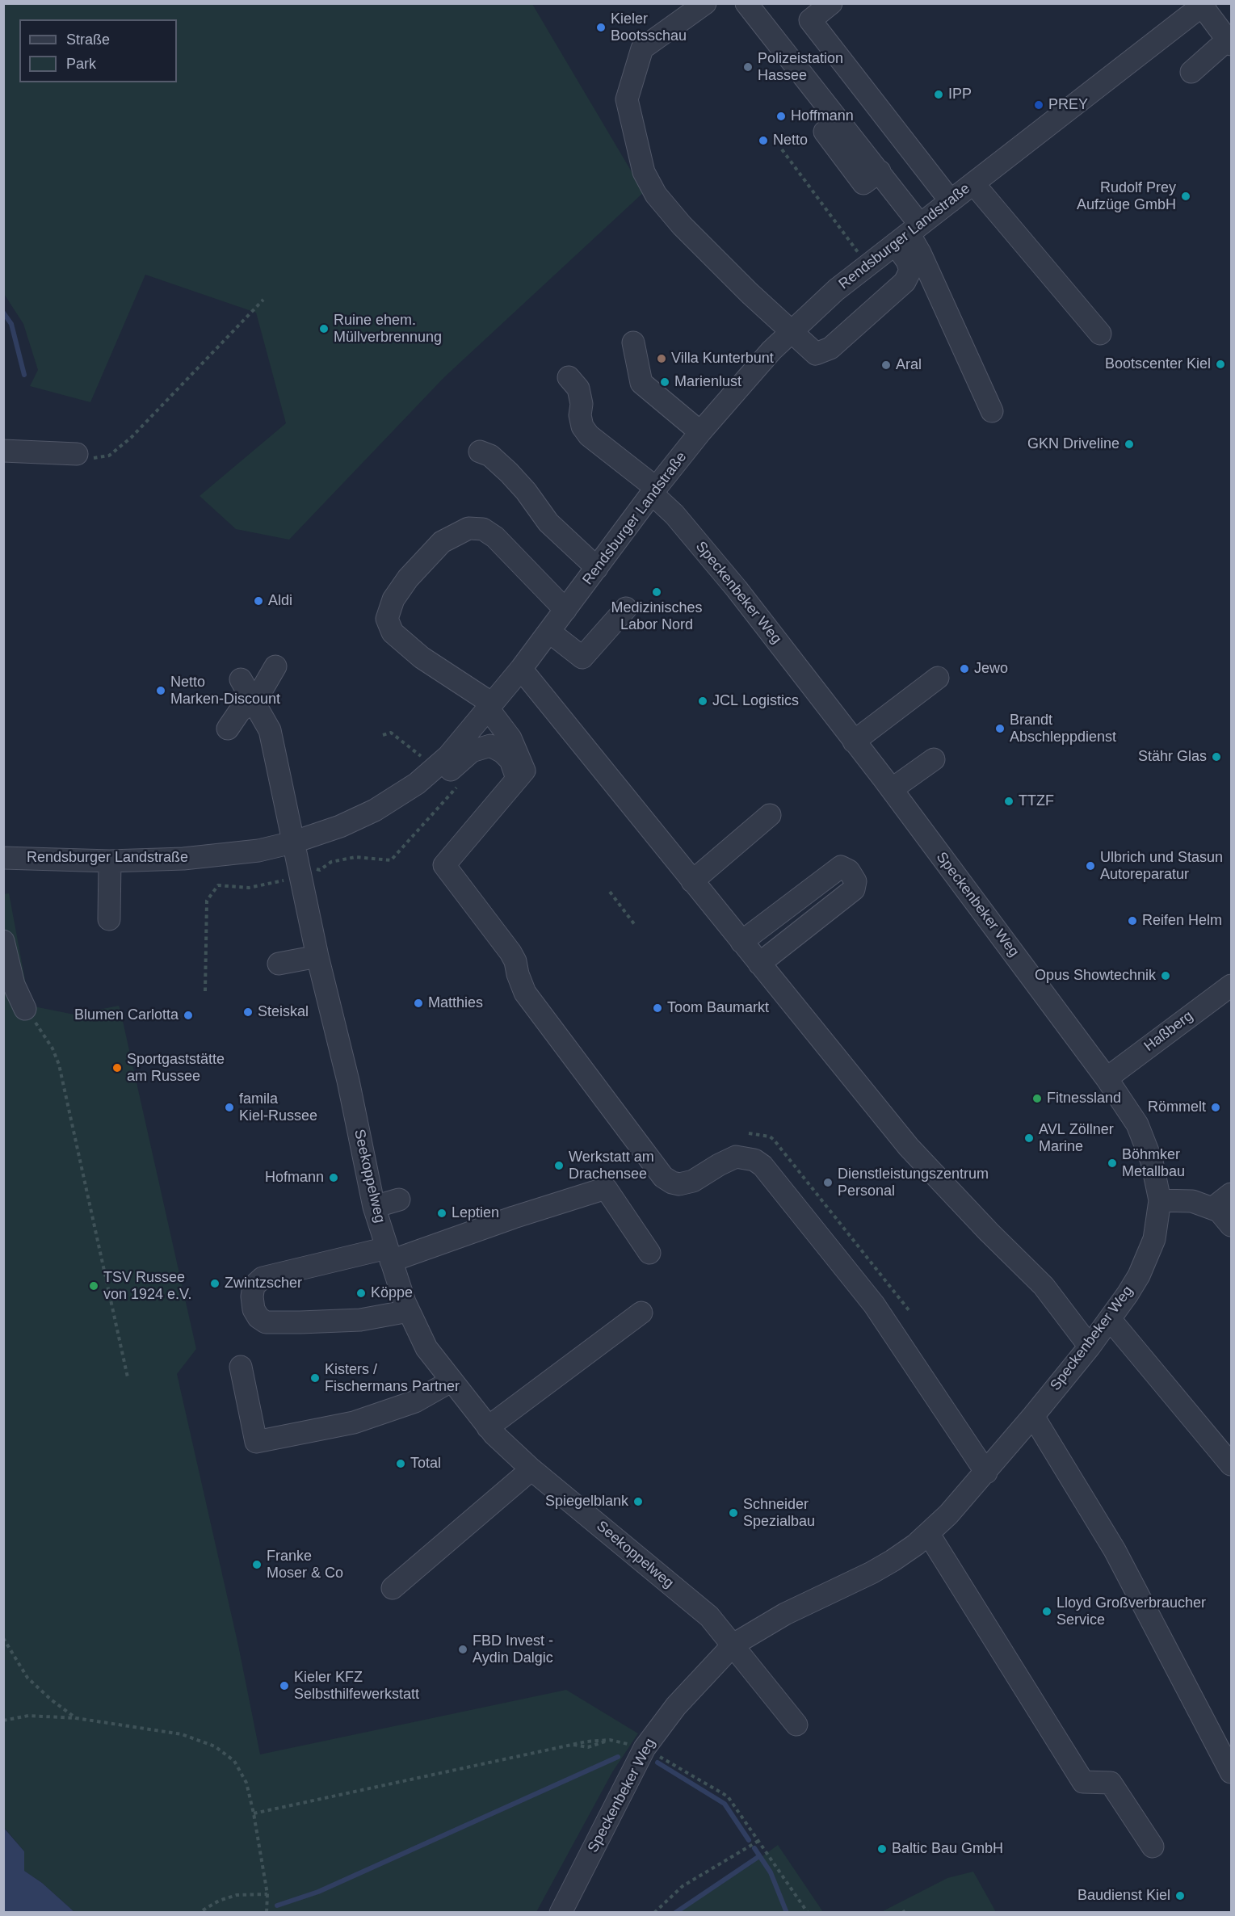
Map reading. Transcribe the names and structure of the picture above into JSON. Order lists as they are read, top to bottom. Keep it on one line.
{"streets":{"street":["Rendsburger Landstraße","Speckenbeker Weg","Haßberg","Seekoppelweg"]},"crossings":[["Rendsburger Landstraße","Speckenbeker Weg"],["Rendsburger Landstraße","Seekoppelweg"],["Speckenbeker Weg","Haßberg"],["Speckenbeker Weg","Seekoppelweg"]],"places":["Kieler Bootsschau","Polizeistation Hassee","IPP","PREY","Hoffmann","Netto","Rudolf Prey Aufzüge GmbH","Ruine ehem. Müllverbrennung","Villa Kunterbunt","Bootscenter Kiel","Aral","Marienlust","GKN Driveline","Medizinisches Labor Nord","Aldi","Jewo","Netto Marken-Discount","JCL Logistics","Brandt Abschleppdienst","Stähr Glas","TTZF","Ulbrich und Stasun Autoreparatur","Reifen Helm","Opus Showtechnik","Matthies","Toom Baumarkt","Steiskal","Blumen Carlotta","Sportgaststätte am Russee","Fitnessland","famila Kiel-Russee","Römmelt","AVL Zöllner Marine","Böhmker Metallbau","Werkstatt am Drachensee","Hofmann","Dienstleistungszentrum Personal","Leptien","Zwintzscher","TSV Russee von 1924 e.V.","Köppe","Kisters / Fischermans Partner","Total","Spiegelblank","Schneider Spezialbau","Franke Moser & Co","Lloyd Großverbraucher Service","FBD Invest - Aydin Dalgic","Kieler KFZ Selbsthilfewerkstatt","Baltic Bau GmbH","Baudienst Kiel"],"legend":["Straße","Park"]}
